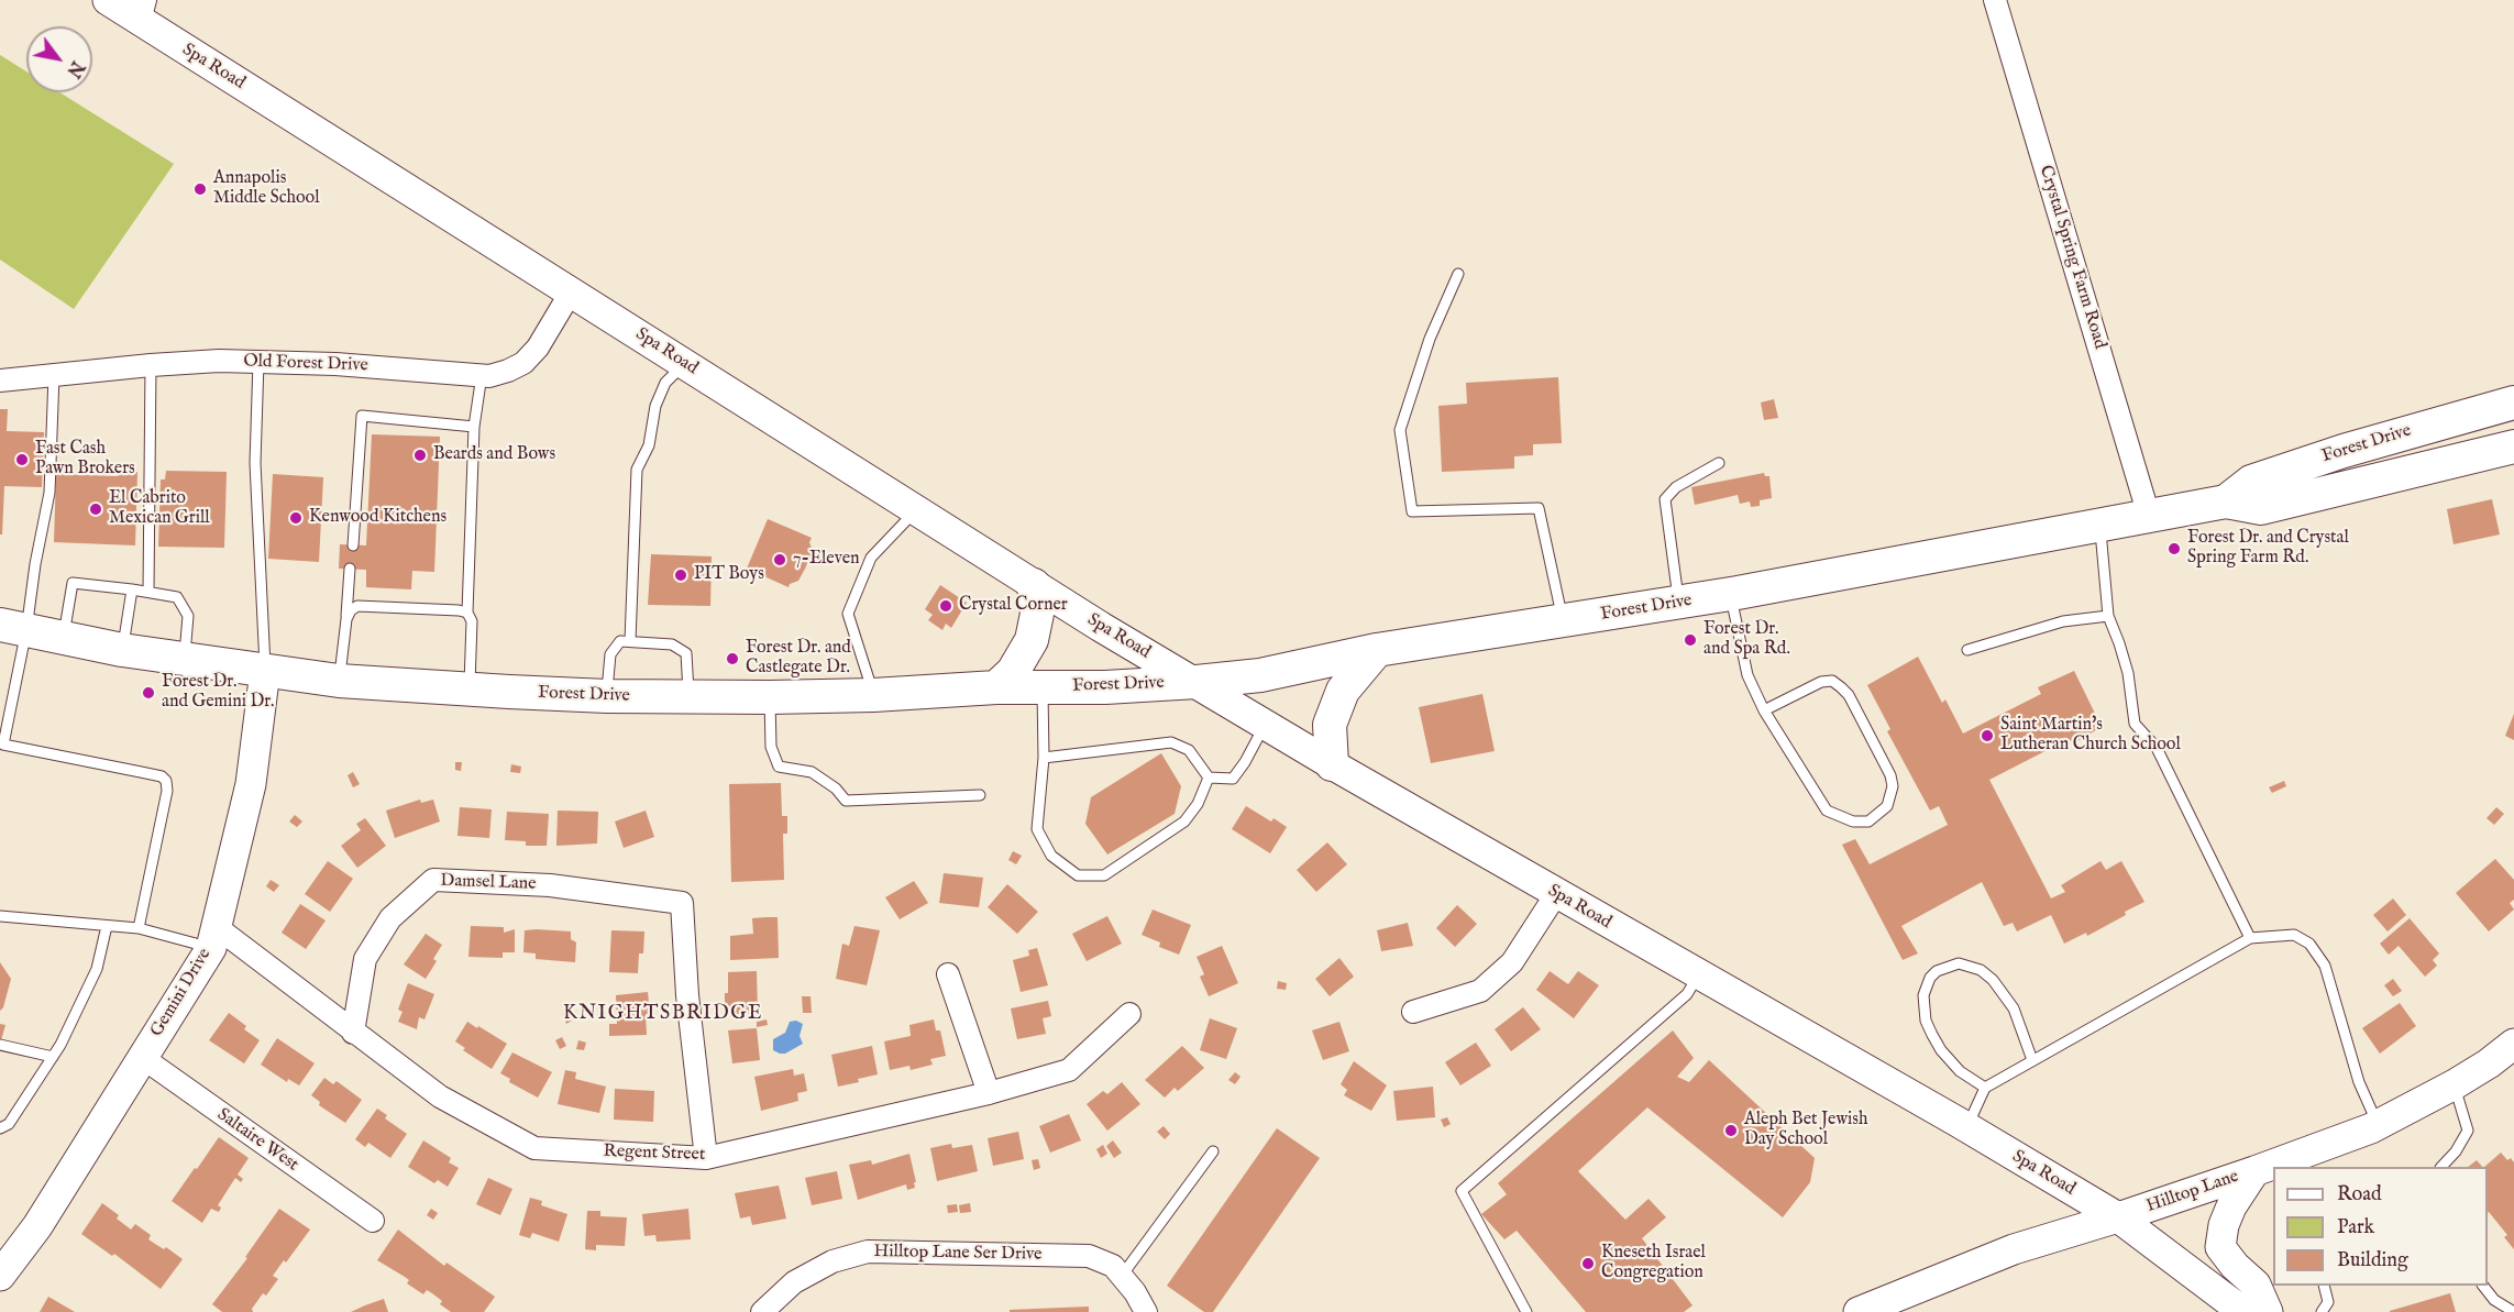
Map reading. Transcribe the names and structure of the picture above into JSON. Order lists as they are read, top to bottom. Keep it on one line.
{"streets":{"main road":["Forest Drive"],"street":["Spa Road","Crystal Spring Farm Road","Old Forest Drive","Damsel Lane","Gemini Drive","Saltaire West","Regent Street","Hilltop Lane","Hilltop Lane Ser Drive"]},"crossings":[["Spa Road","Old Forest Drive"],["Spa Road","Forest Drive"],["Spa Road","Hilltop Lane"],["Crystal Spring Farm Road","Forest Drive"],["Forest Drive","Gemini Drive"],["Damsel Lane","Regent Street"],["Gemini Drive","Saltaire West"],["Gemini Drive","Regent Street"]],"districts":["KNIGHTSBRIDGE"],"places":["Annapolis Middle School","Beards and Bows","Fast Cash Pawn Brokers","El Cabrito Mexican Grill","Kenwood Kitchens","Forest Dr. and Crystal Spring Farm Rd.","7-Eleven","PIT Boys","Crystal Corner","Forest Dr. and Spa Rd.","Forest Dr. and Castlegate Dr.","Forest Dr. and Gemini Dr.","Saint Martin's Lutheran Church School","Aleph Bet Jewish Day School","Kneseth Israel Congregation"],"legend":["Road","Park","Building"],"north":"bottom right"}
